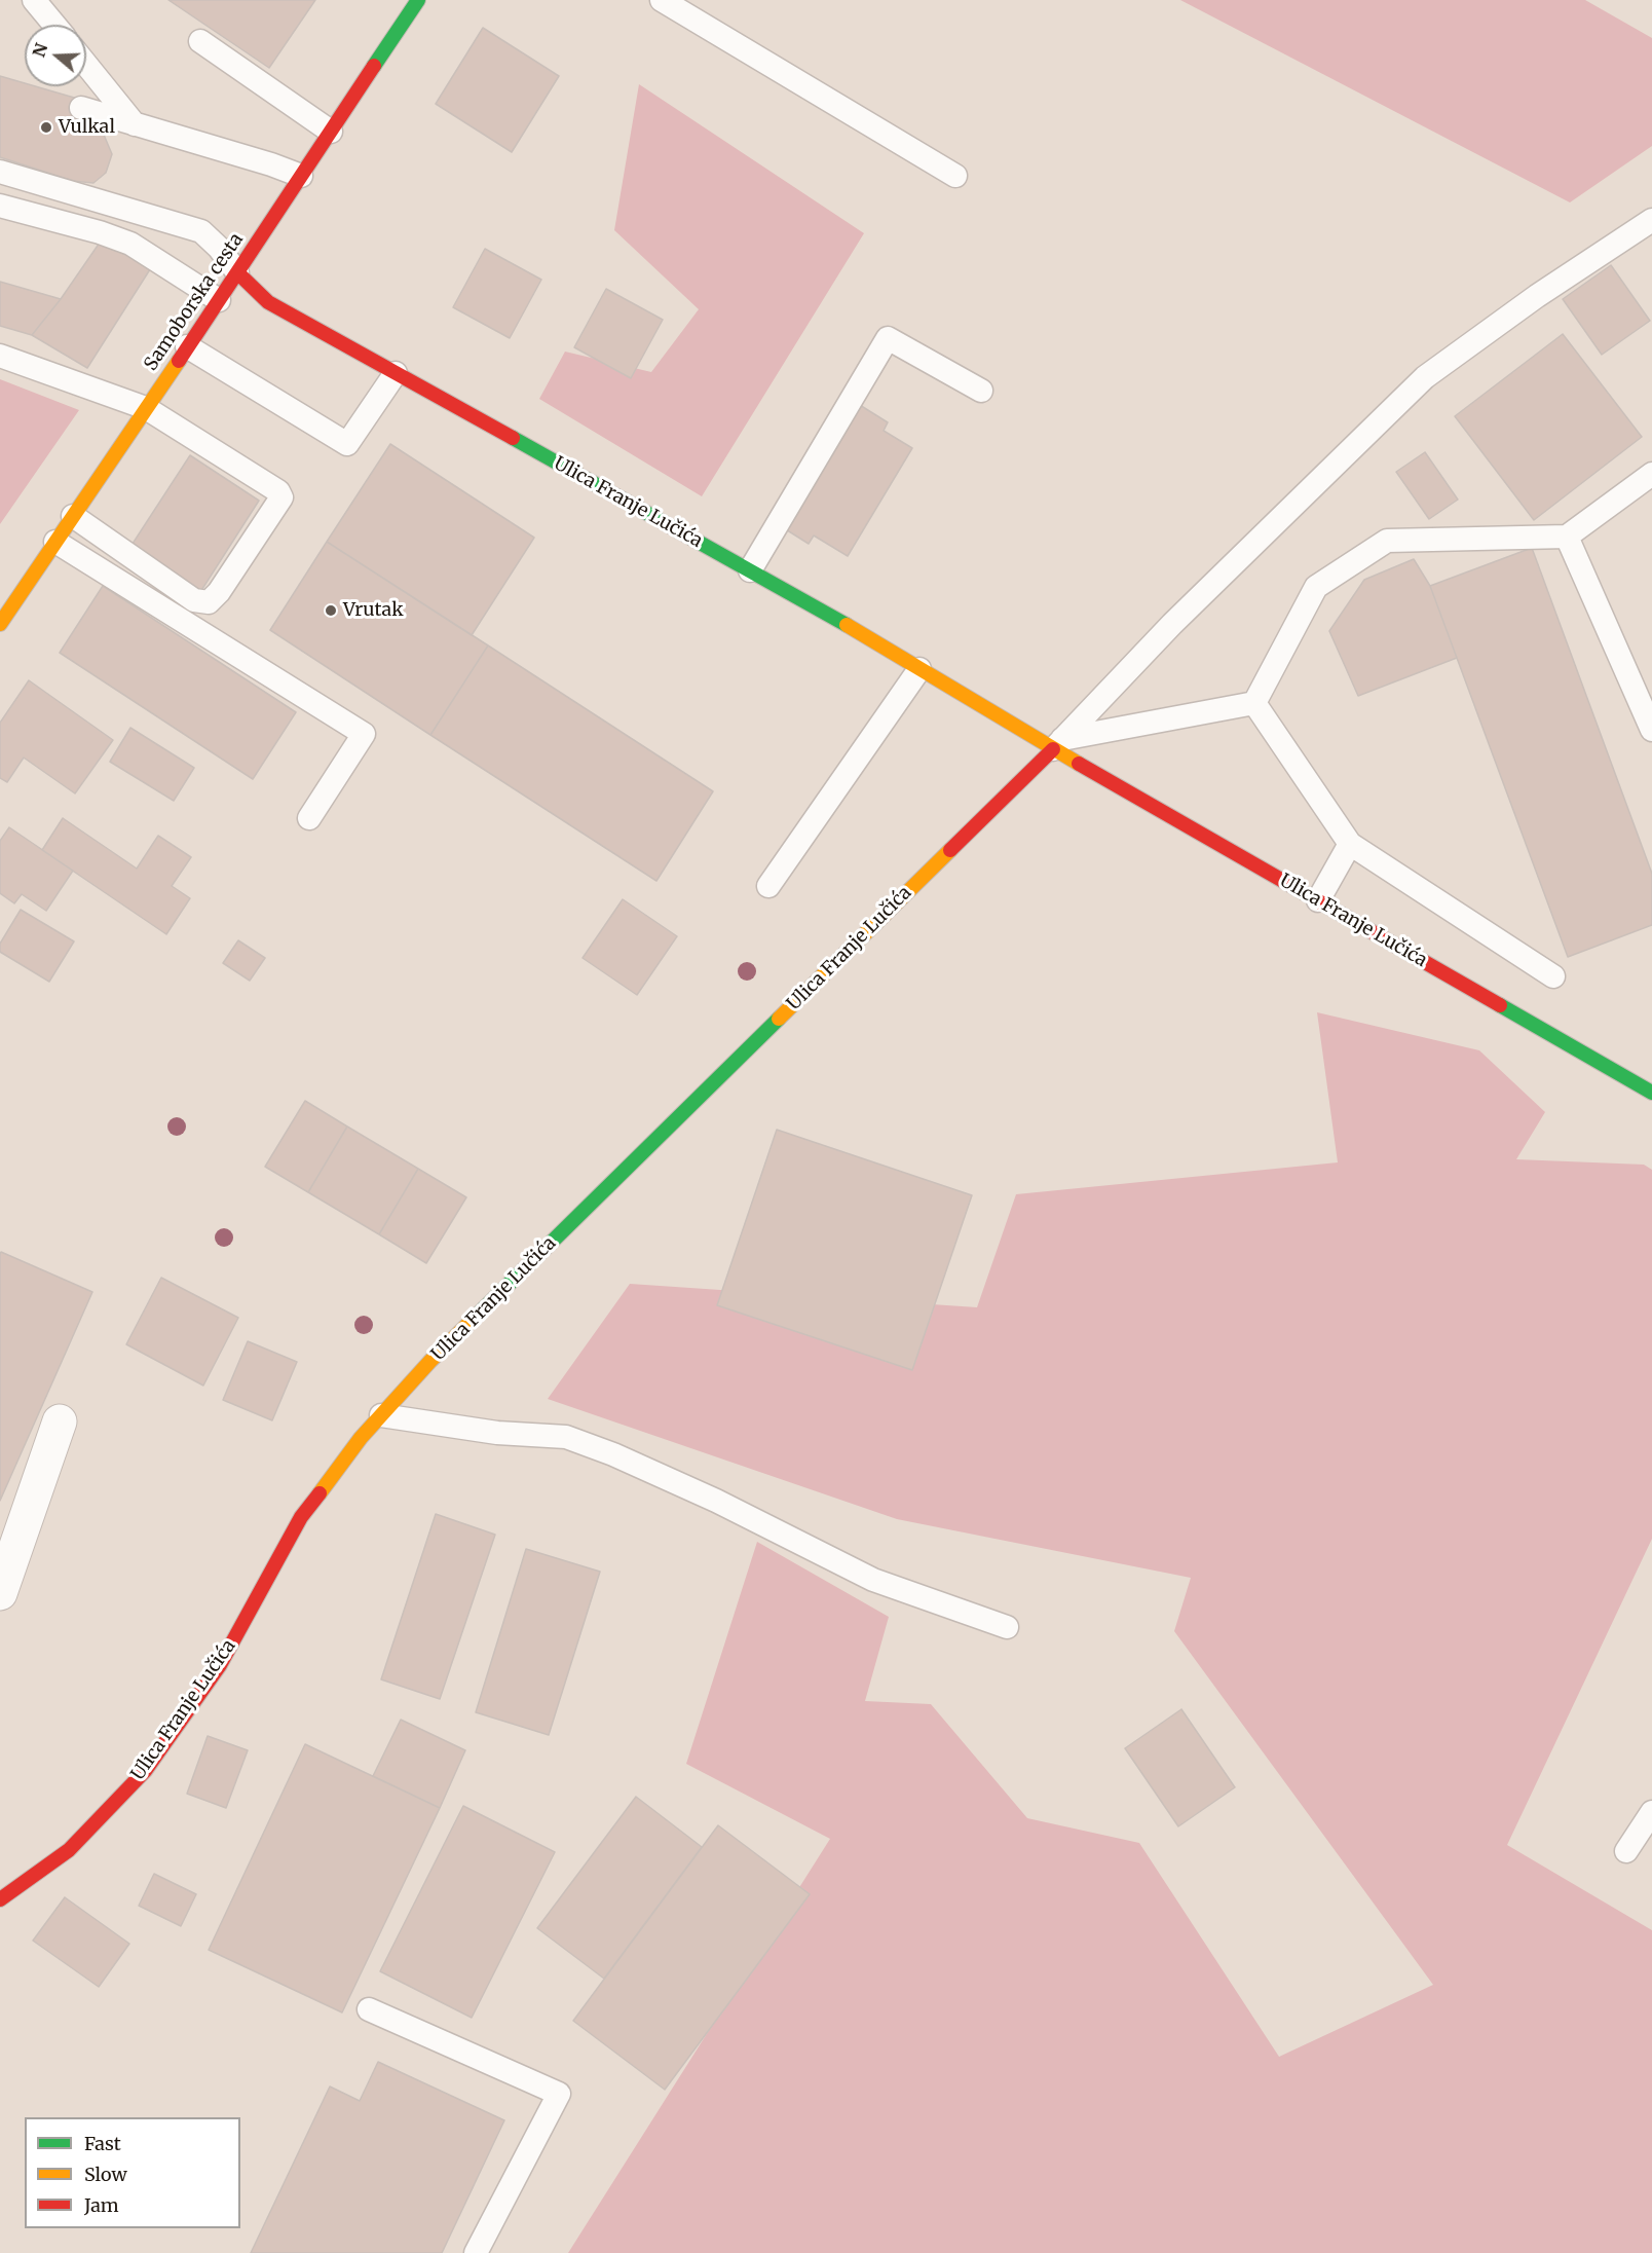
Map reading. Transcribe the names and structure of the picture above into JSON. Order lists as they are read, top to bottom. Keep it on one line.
{"streets":{"street":["Samoborska cesta","Ulica Franje Lučića"]},"crossings":[["Samoborska cesta","Ulica Franje Lučića"]],"places":["Vulkal","Vrutak"],"legend":["Fast","Slow","Jam"],"north":"left"}
